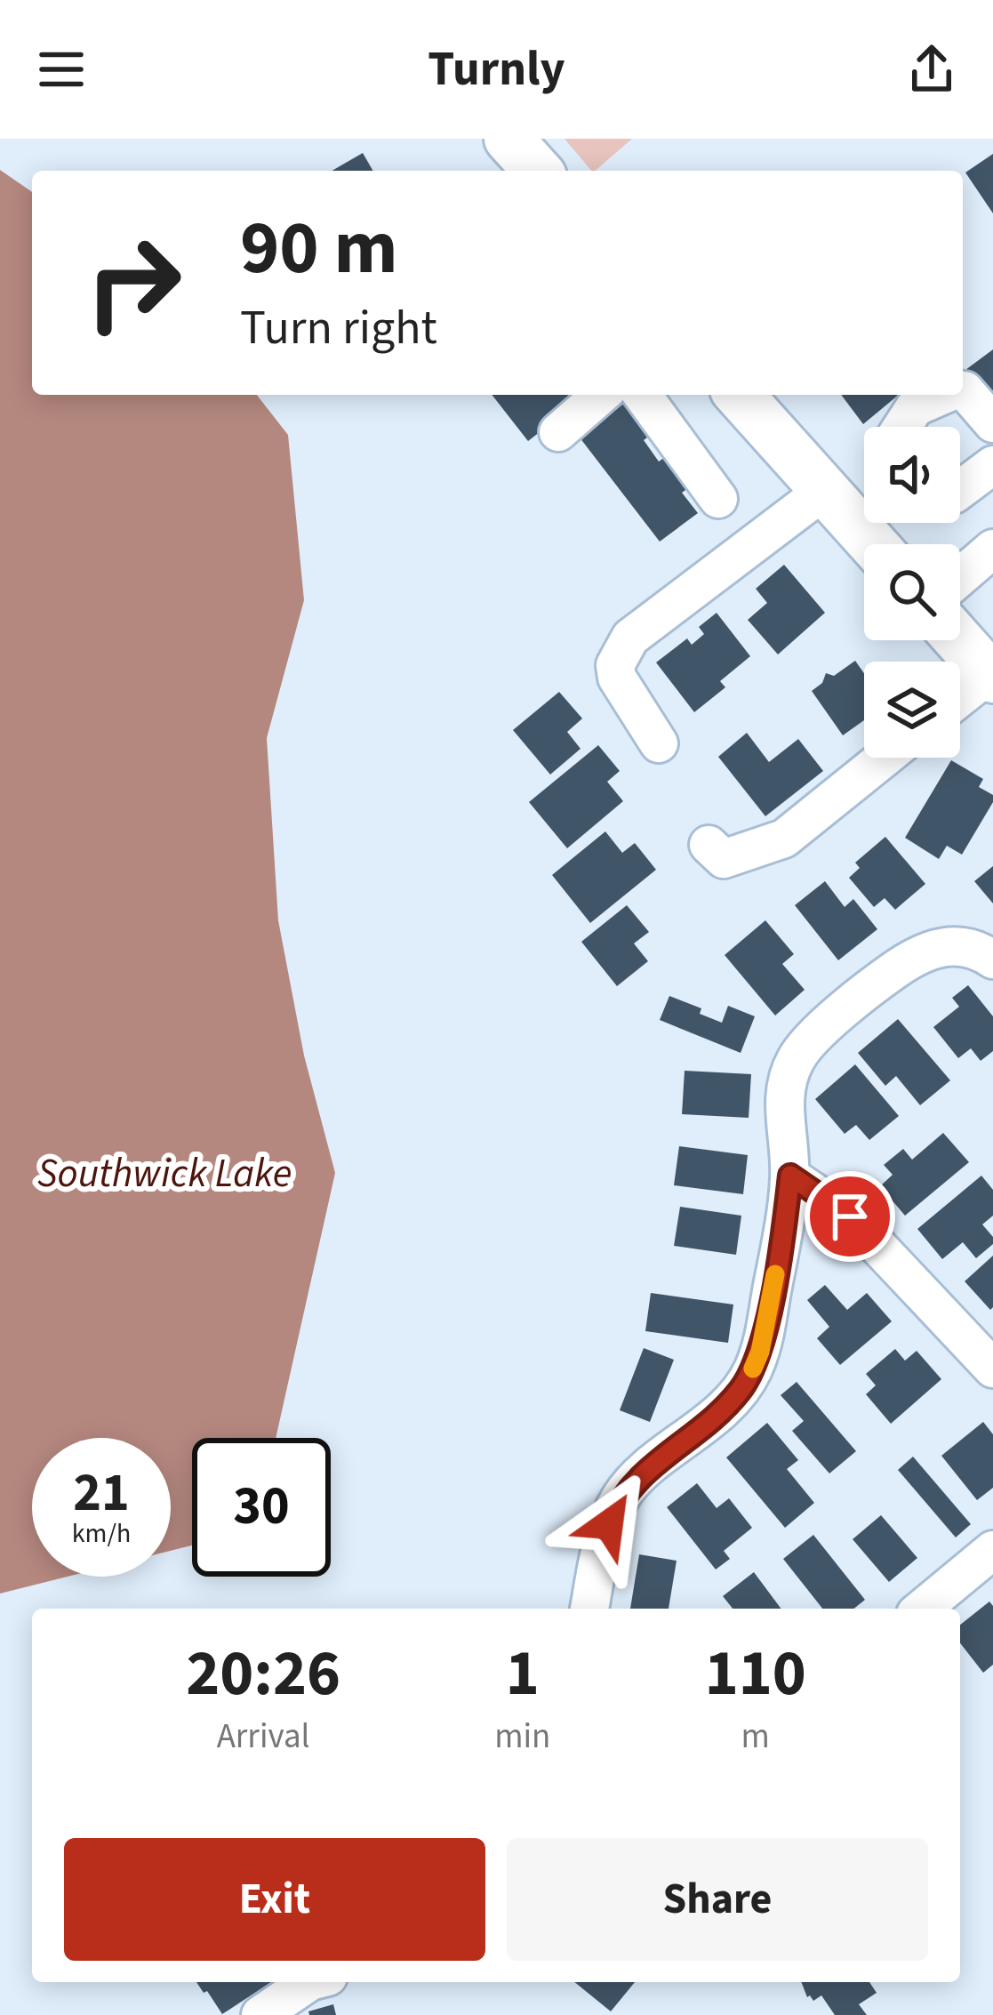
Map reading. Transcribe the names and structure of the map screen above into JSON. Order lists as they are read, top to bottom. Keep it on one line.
{"water":["Southwick Lake"],"page":{"header":"Turnly","turn":["90 m","Turn right"],"speed":"21 km/h","limit":"30","eta":["20:26","Arrival","1","min","110","m"],"buttons":["Exit","Share"]}}
